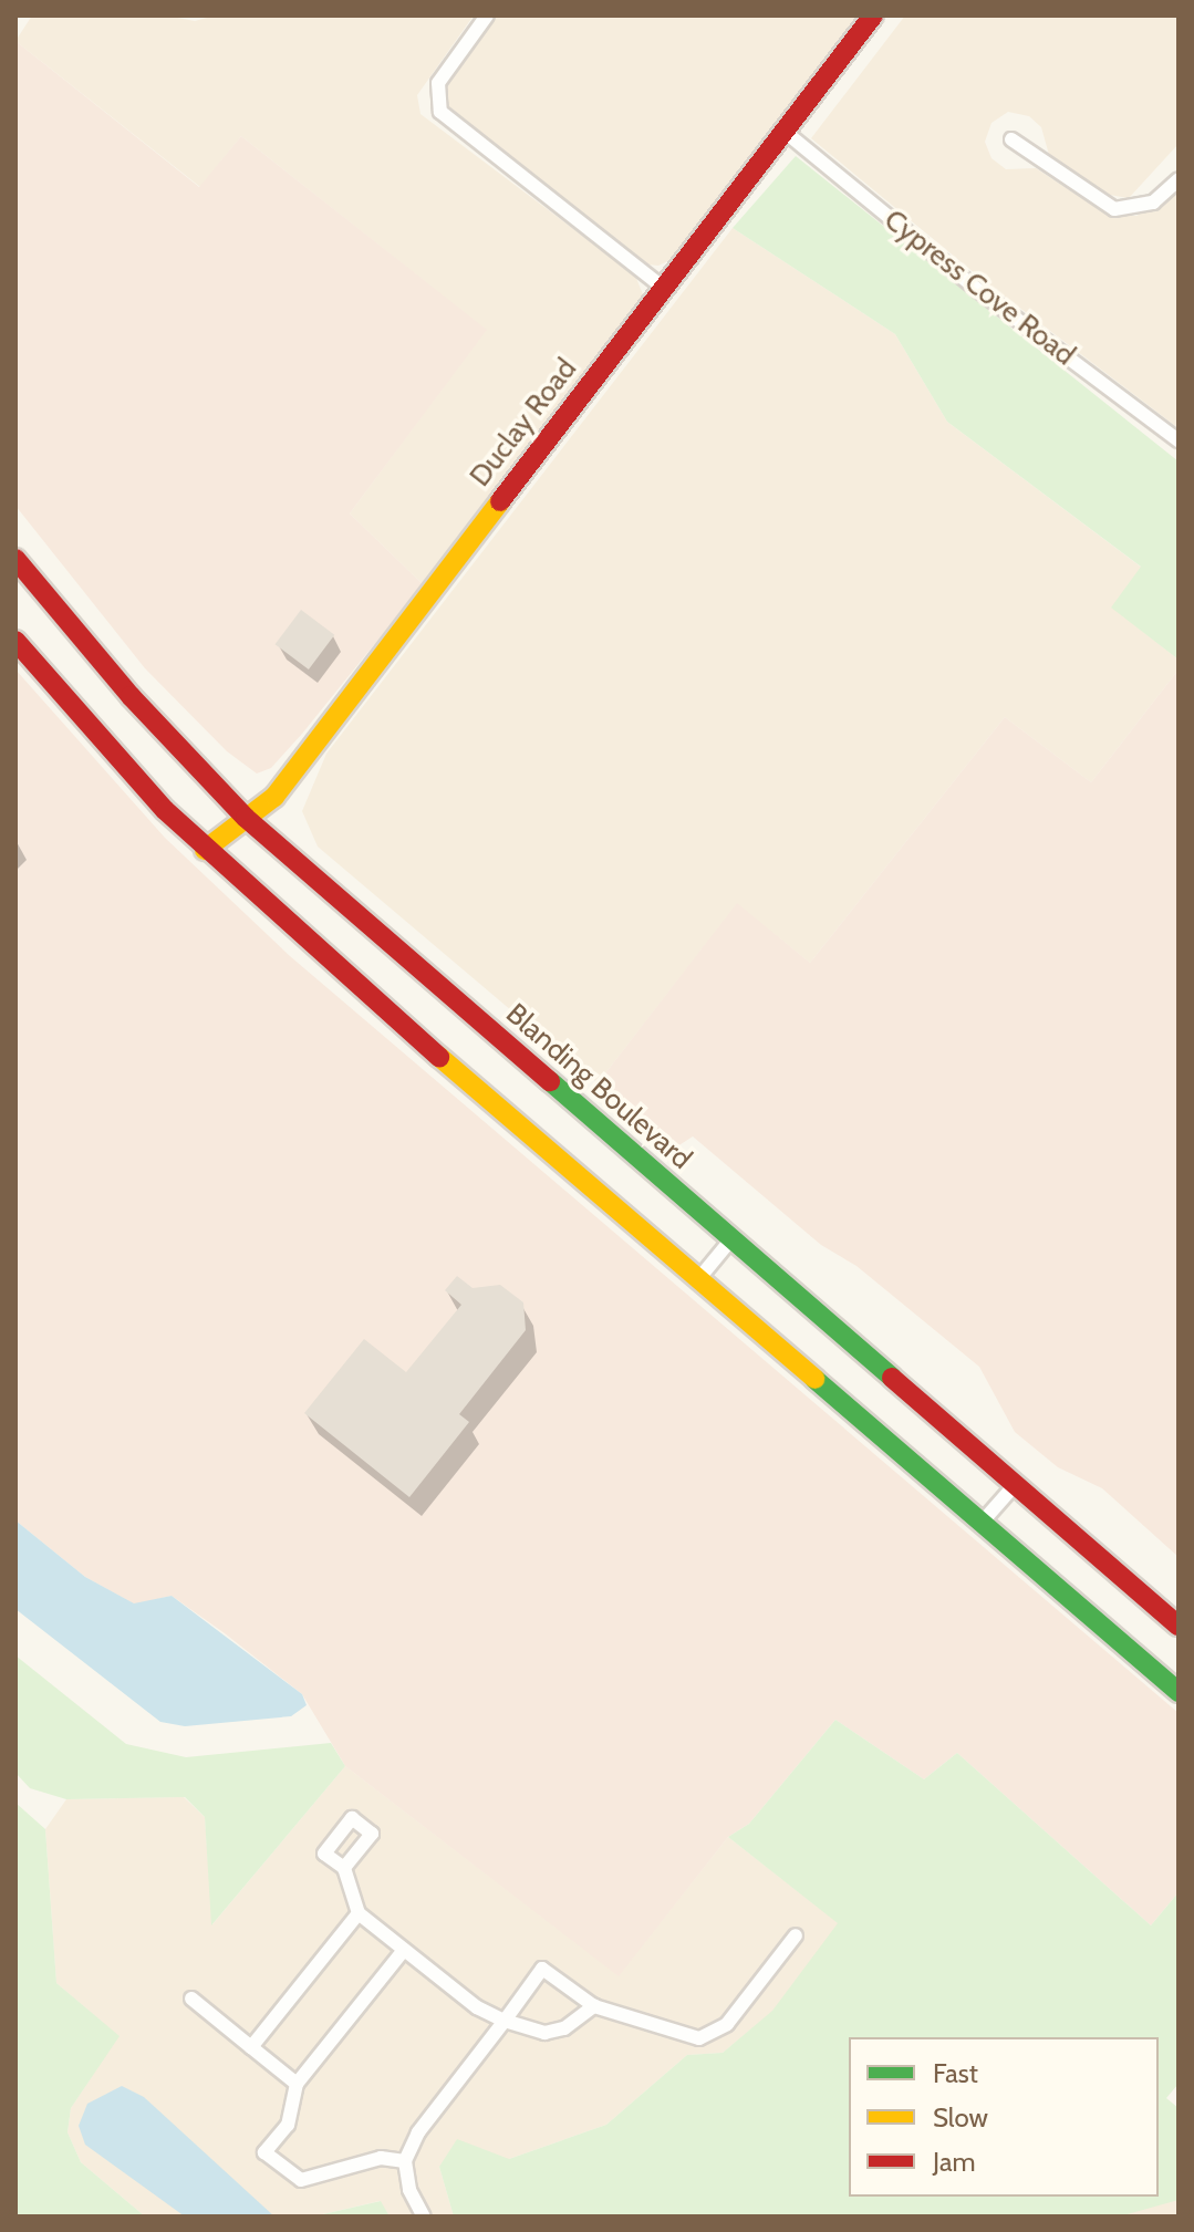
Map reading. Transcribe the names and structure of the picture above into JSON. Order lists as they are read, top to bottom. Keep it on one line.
{"streets":{"main road":["Duclay Road","Blanding Boulevard"],"street":["Cypress Cove Road"]},"crossings":[["Cypress Cove Road","Duclay Road"],["Duclay Road","Blanding Boulevard"]],"legend":["Fast","Slow","Jam"]}
